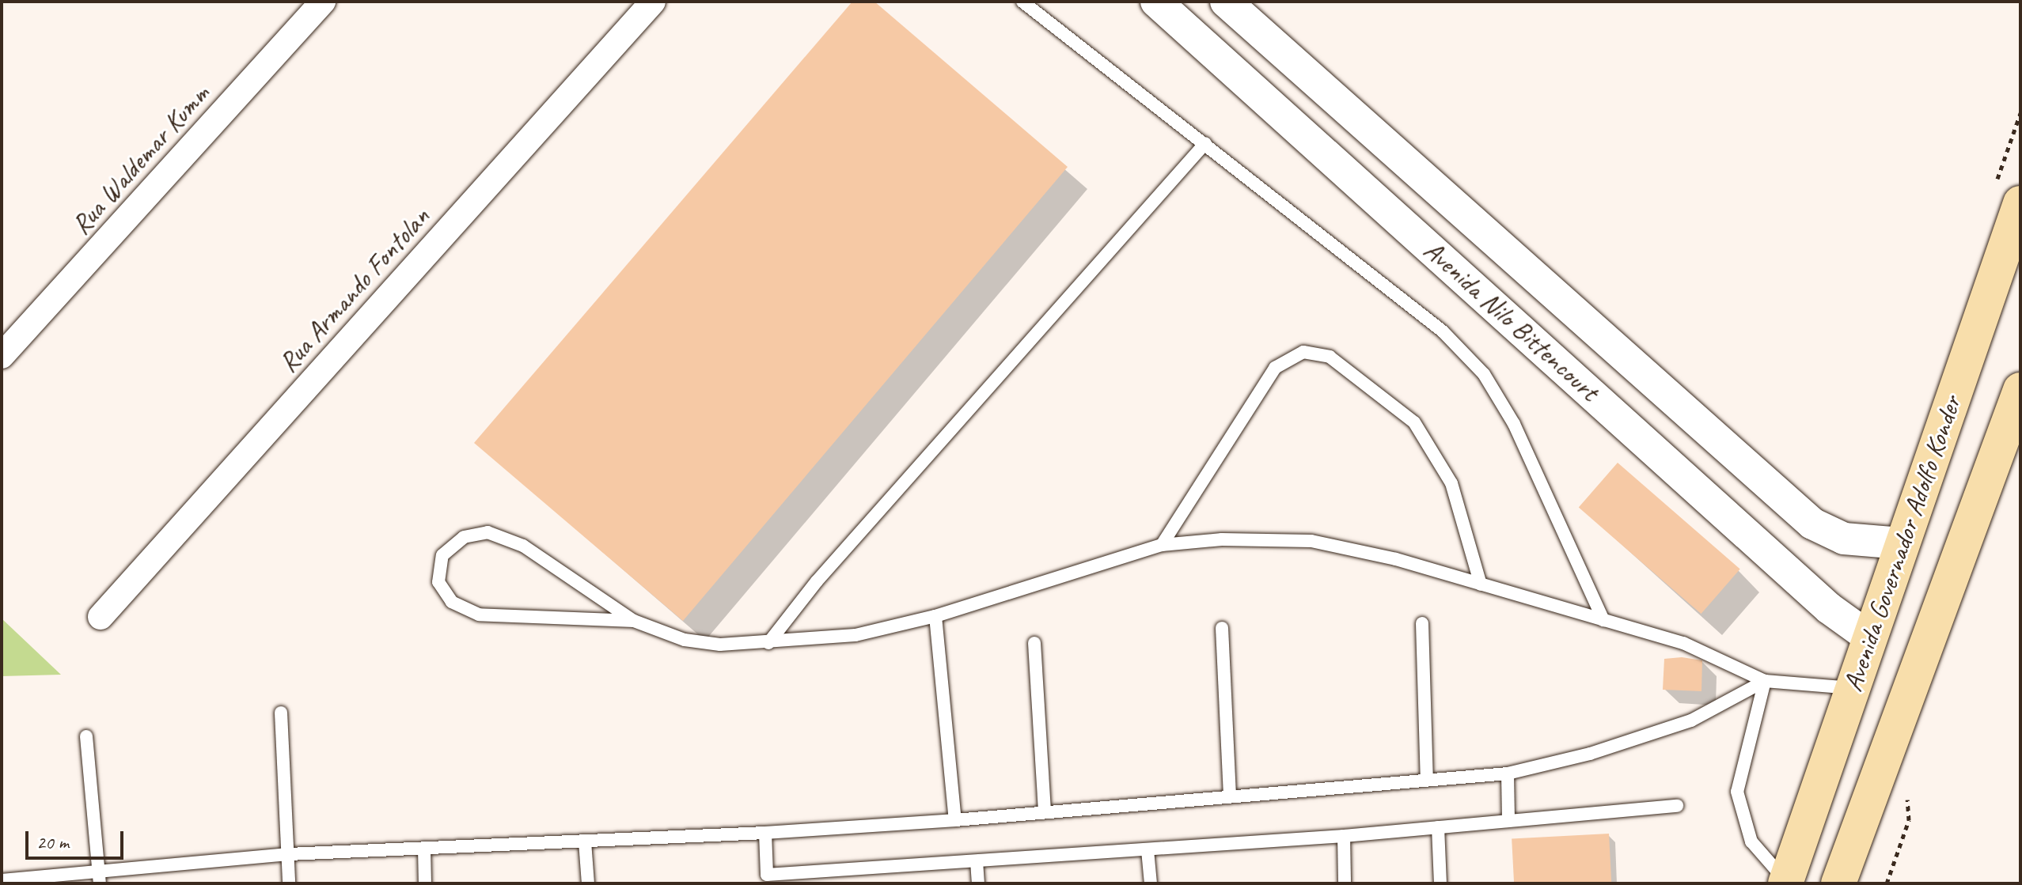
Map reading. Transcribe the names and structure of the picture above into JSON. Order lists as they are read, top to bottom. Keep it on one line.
{"streets":{"main road":["Avenida Governador Adolfo Konder"],"street":["Rua Waldemar Kumm","Rua Armando Fontolan","Avenida Nilo Bittencourt"]},"crossings":[["Avenida Nilo Bittencourt","Avenida Governador Adolfo Konder"]],"scale_bar":"20 m"}
